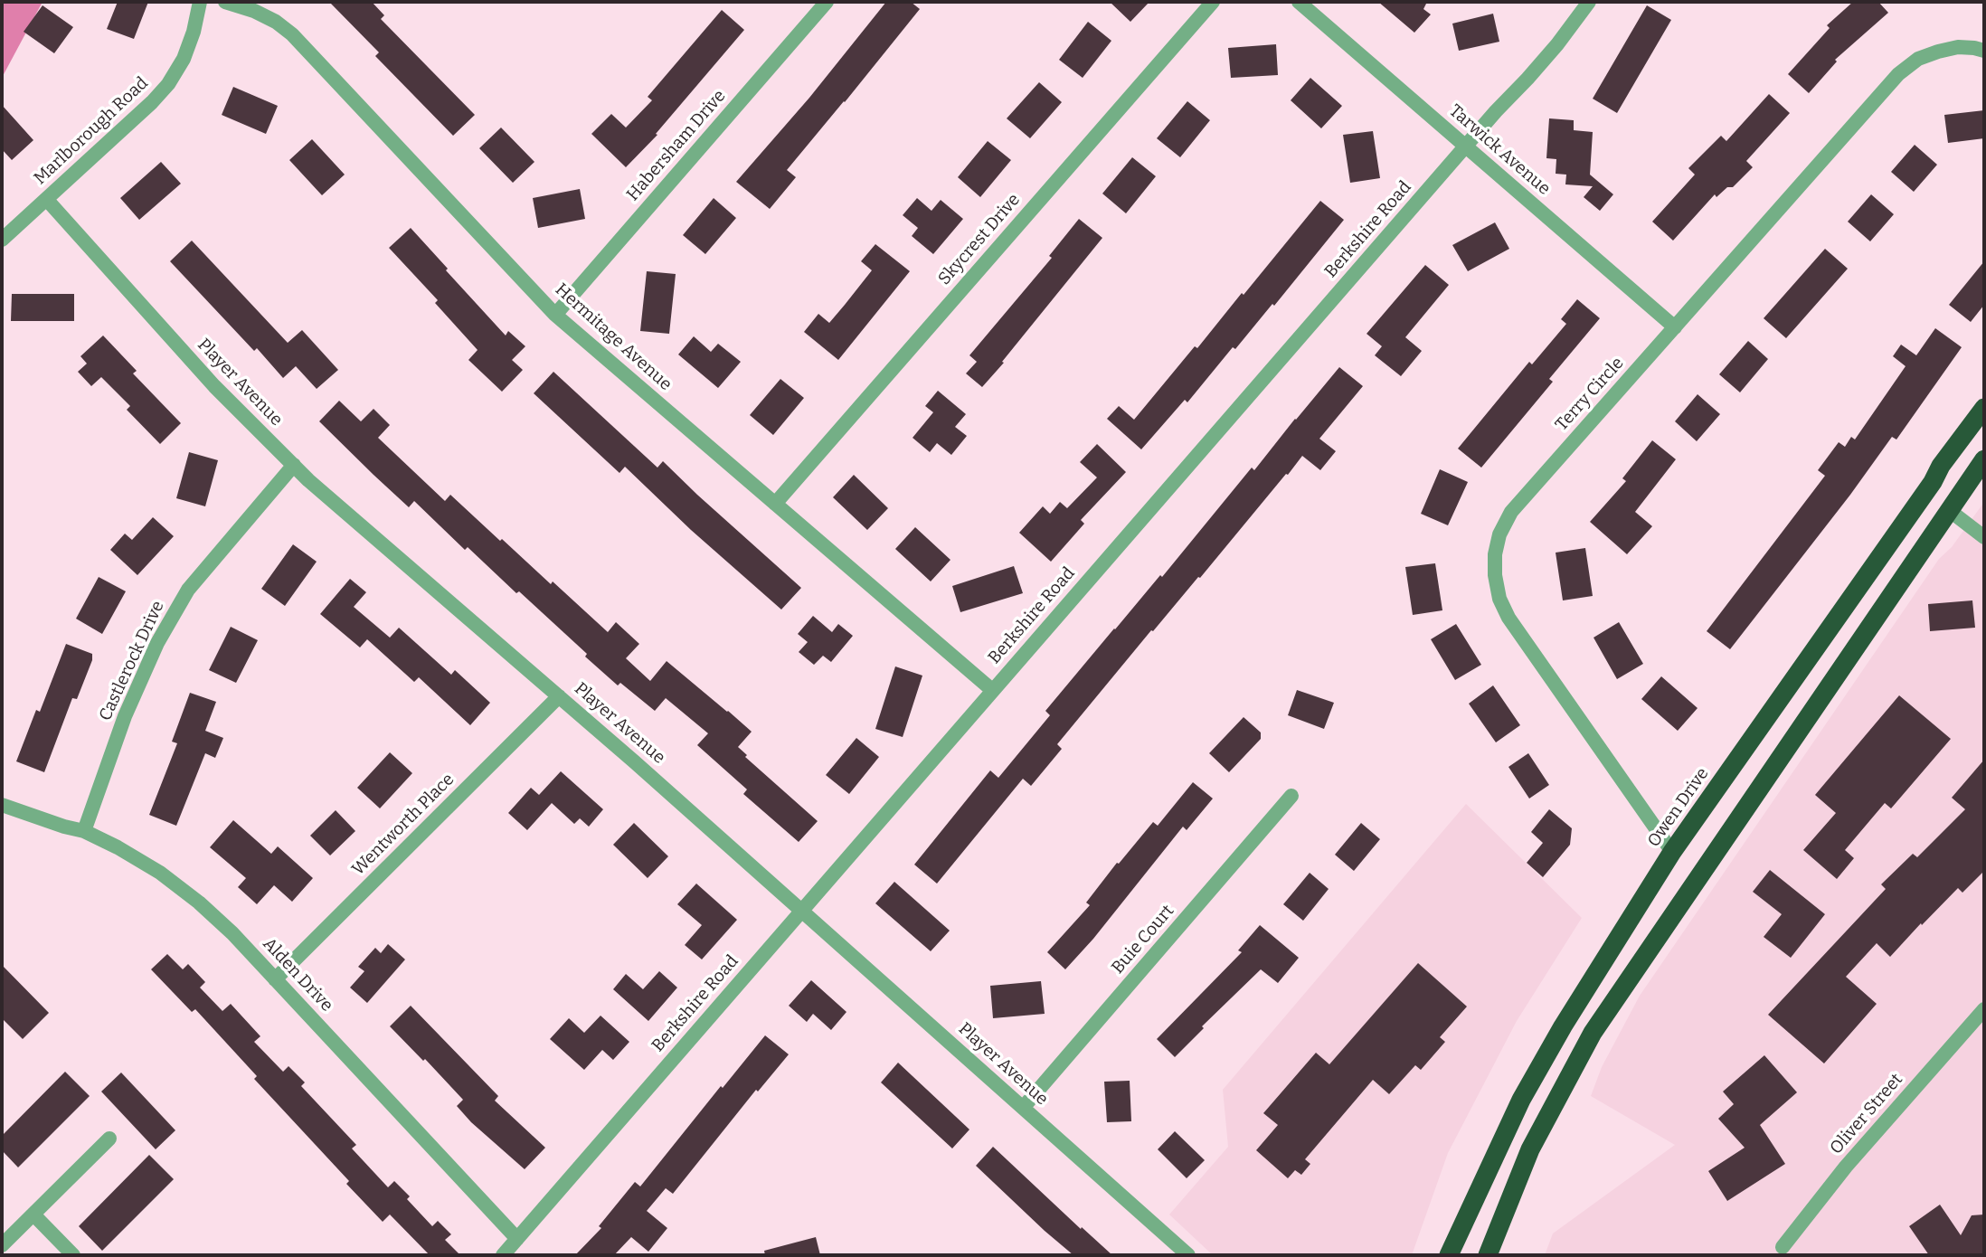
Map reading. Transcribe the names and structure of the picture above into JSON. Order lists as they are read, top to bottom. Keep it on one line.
{"streets":{"highway":["Owen Drive"],"street":["Marlborough Road","Habersham Drive","Tarwick Avenue","Berkshire Road","Skycrest Drive","Hermitage Avenue","Player Avenue","Terry Circle","Castlerock Drive","Wentworth Place","Buie Court","Alden Drive","Oliver Street"]},"crossings":[["Marlborough Road","Player Avenue"],["Habersham Drive","Hermitage Avenue"],["Tarwick Avenue","Berkshire Road"],["Tarwick Avenue","Terry Circle"],["Berkshire Road","Hermitage Avenue"],["Berkshire Road","Player Avenue"],["Berkshire Road","Alden Drive"],["Skycrest Drive","Hermitage Avenue"],["Player Avenue","Castlerock Drive"],["Player Avenue","Wentworth Place"],["Player Avenue","Buie Court"],["Terry Circle","Owen Drive"],["Castlerock Drive","Alden Drive"],["Wentworth Place","Alden Drive"]]}
